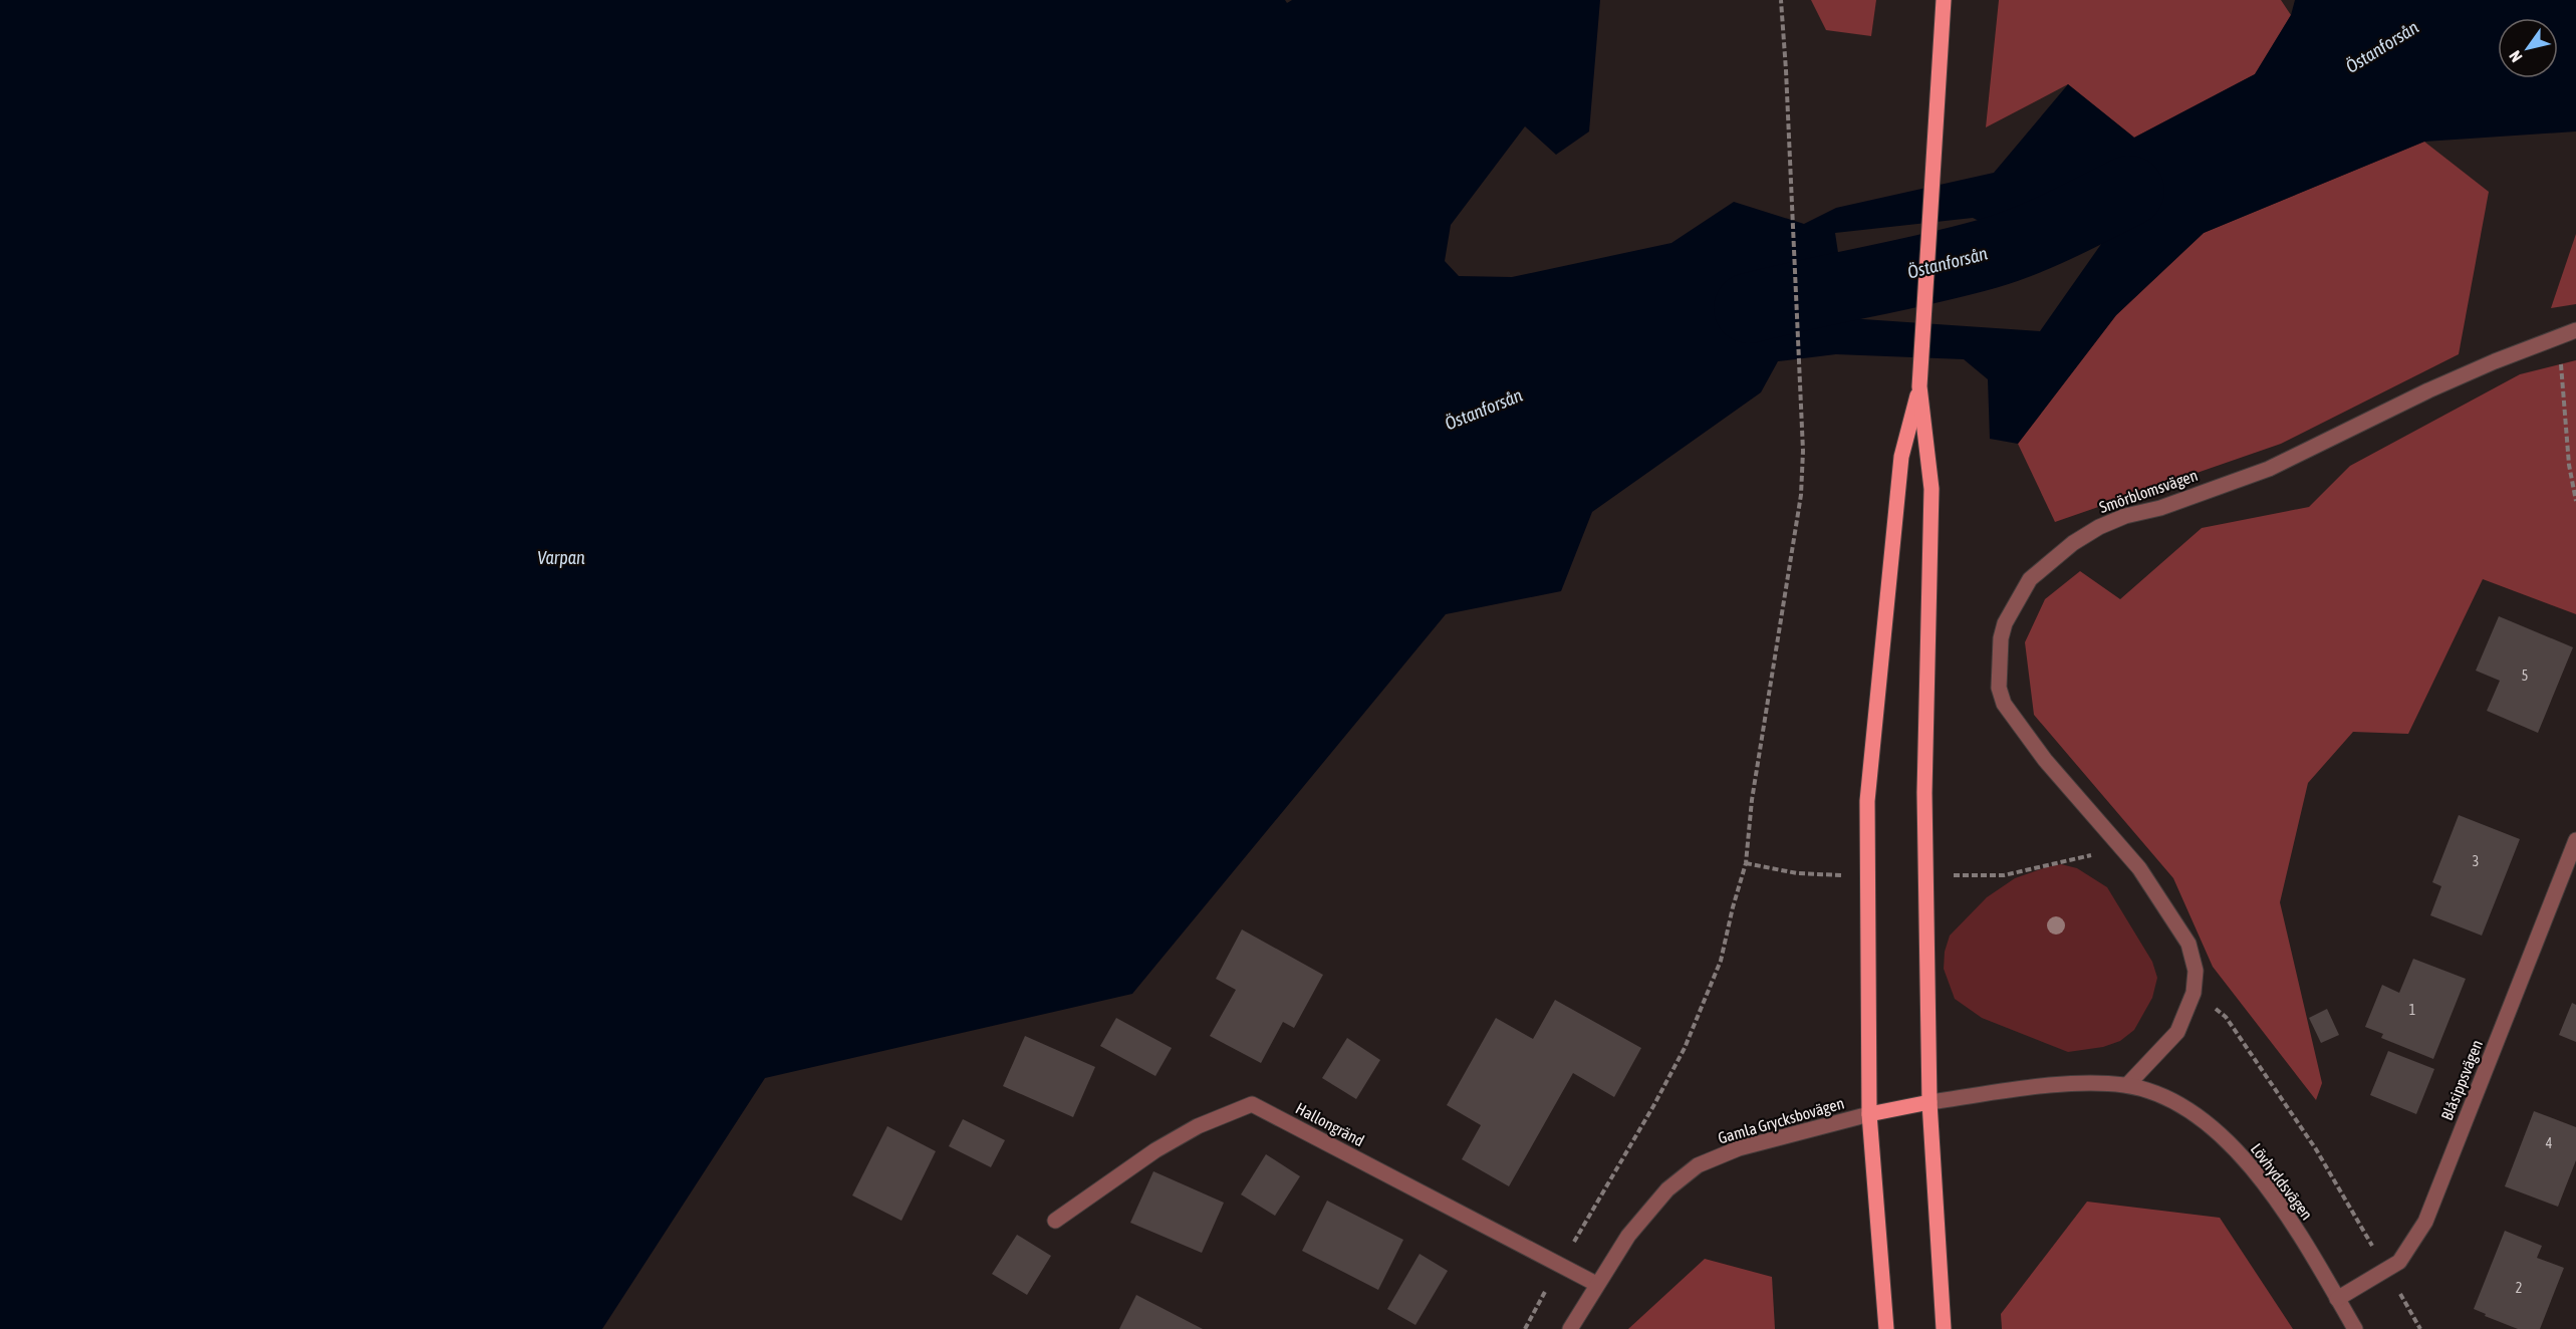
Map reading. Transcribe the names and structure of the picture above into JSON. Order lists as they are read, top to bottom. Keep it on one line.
{"streets":{"street":["Smörblomsvägen","Blåsippsvägen","Gamla Grycksbovägen","Hallongränd","Lövhyddsvägen"]},"crossings":[["Smörblomsvägen","Lövhyddsvägen"],["Blåsippsvägen","Lövhyddsvägen"],["Gamla Grycksbovägen","Hallongränd"]],"water":["Östanforsån","Varpan"],"house_numbers":["5","3","1","4","2"],"north":"bottom left"}
